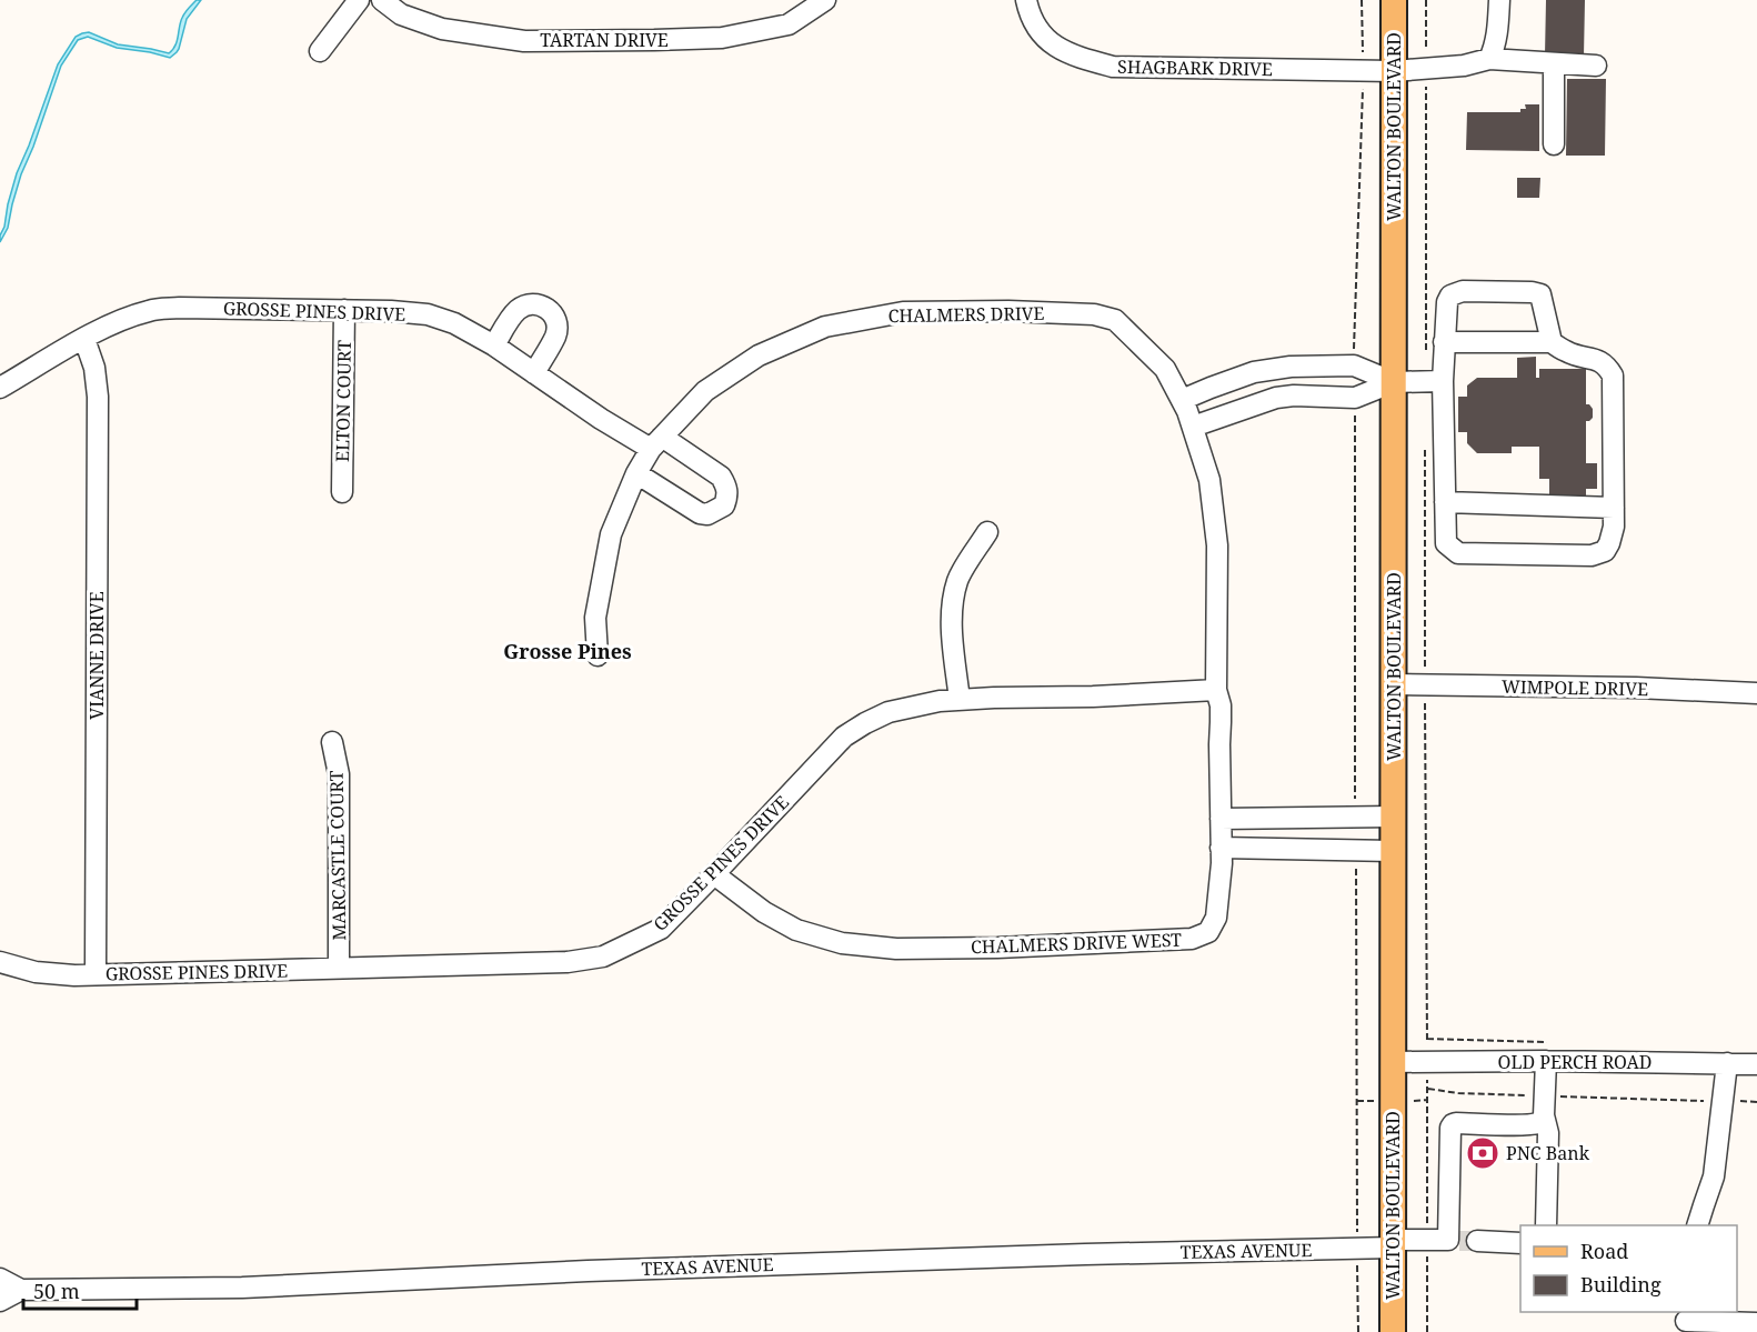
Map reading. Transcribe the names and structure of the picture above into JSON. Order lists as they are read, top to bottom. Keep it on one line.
{"streets":{"main road":["WALTON BOULEVARD"],"street":["TARTAN DRIVE","SHAGBARK DRIVE","GROSSE PINES DRIVE","CHALMERS DRIVE","ELTON COURT","VIANNE DRIVE","WIMPOLE DRIVE","MARCASTLE COURT","CHALMERS DRIVE WEST","OLD PERCH ROAD","TEXAS AVENUE"]},"crossings":[["SHAGBARK DRIVE","WALTON BOULEVARD"],["WALTON BOULEVARD","WIMPOLE DRIVE"],["WALTON BOULEVARD","OLD PERCH ROAD"],["WALTON BOULEVARD","TEXAS AVENUE"],["GROSSE PINES DRIVE","CHALMERS DRIVE"],["GROSSE PINES DRIVE","ELTON COURT"],["GROSSE PINES DRIVE","VIANNE DRIVE"],["GROSSE PINES DRIVE","MARCASTLE COURT"],["GROSSE PINES DRIVE","CHALMERS DRIVE WEST"],["CHALMERS DRIVE","CHALMERS DRIVE WEST"]],"districts":["Grosse Pines"],"places":{"bank":["PNC Bank"]},"legend":["Road","Building"],"scale_bar":"50 m"}
